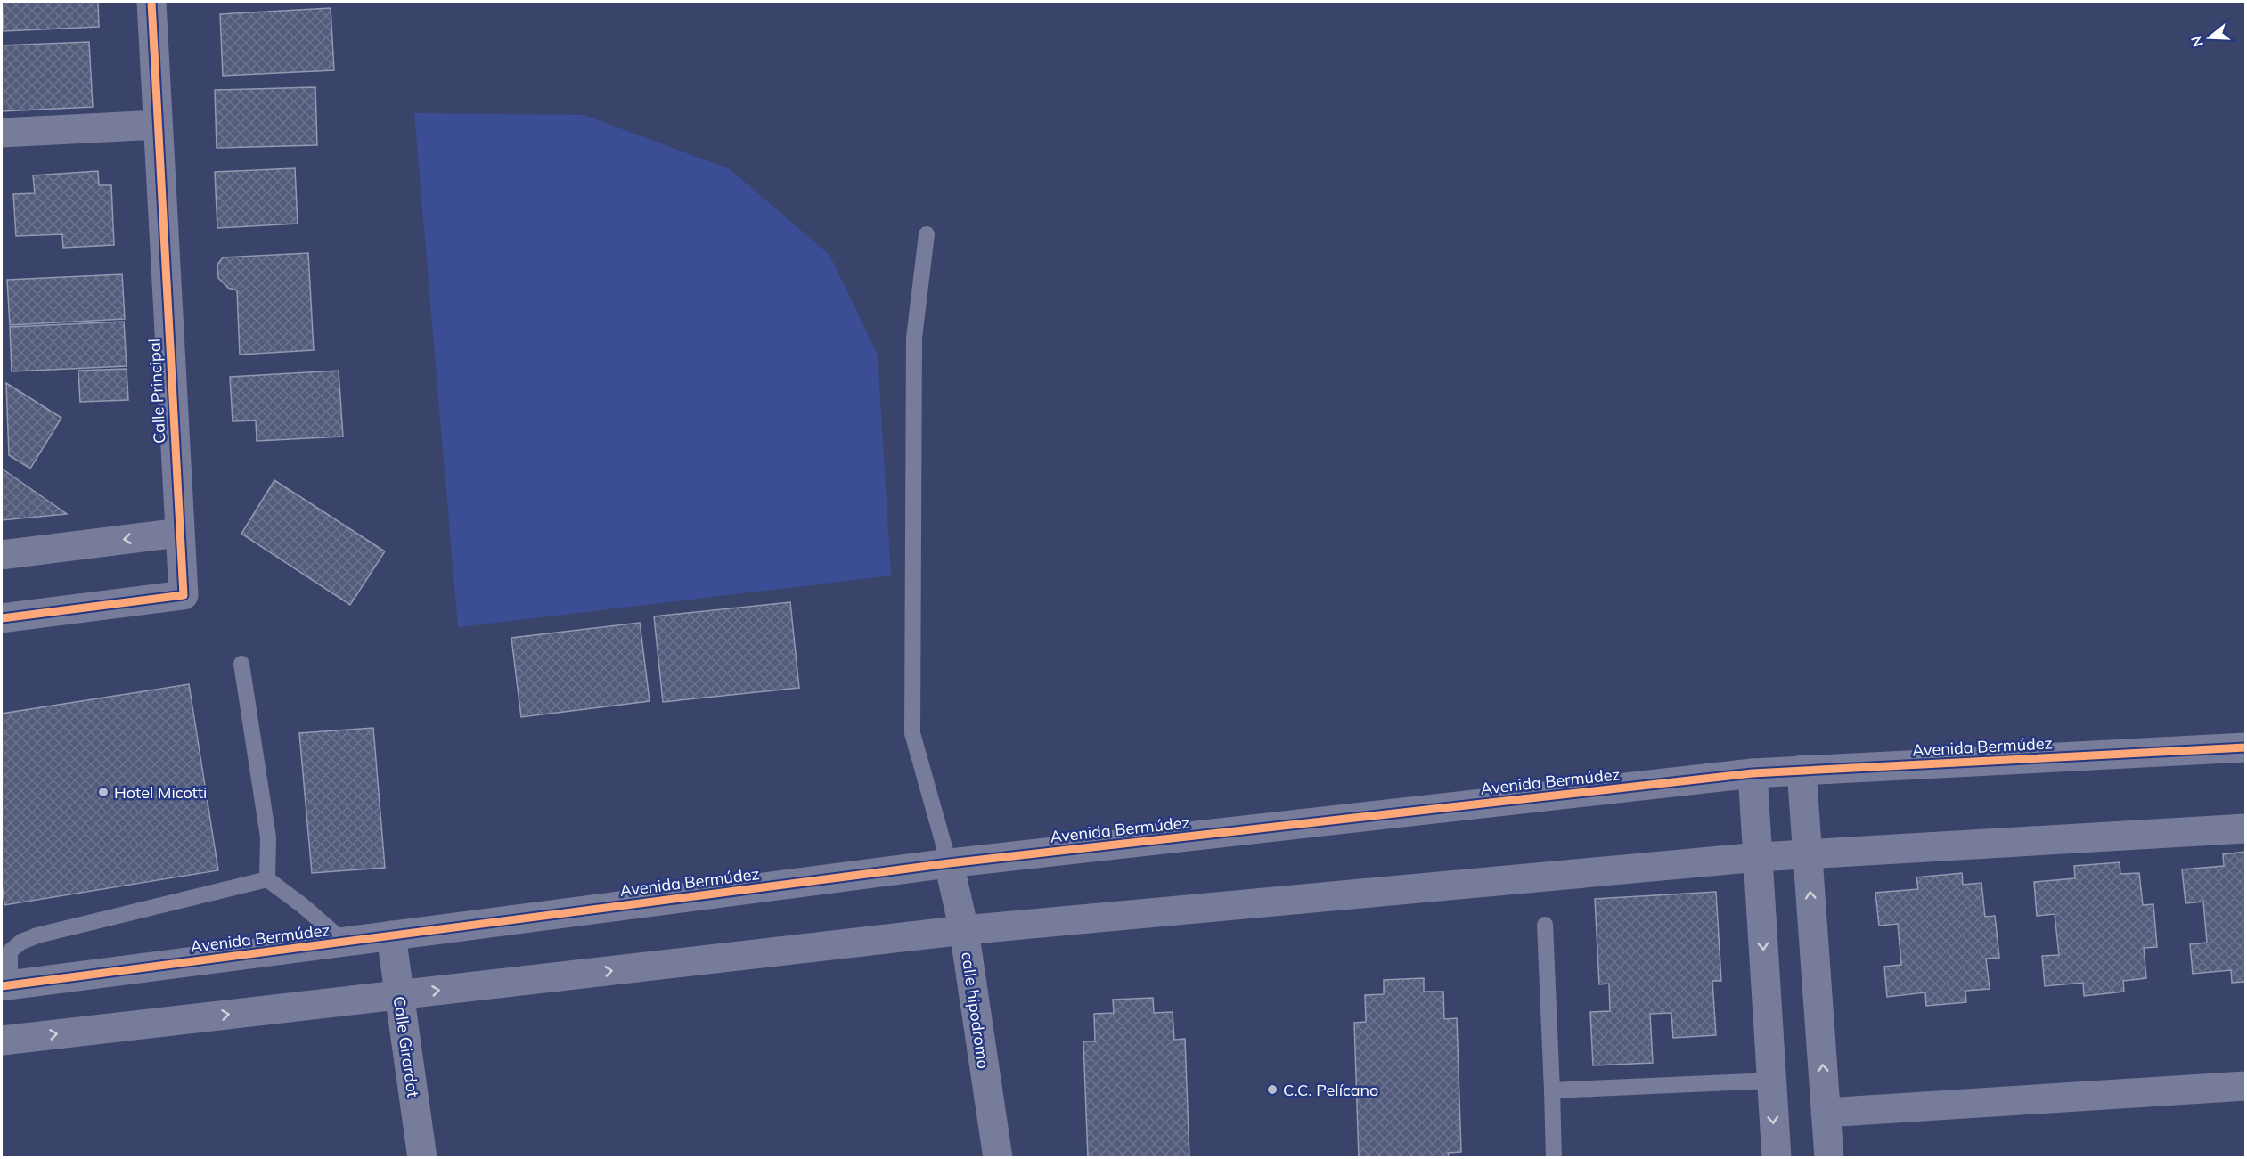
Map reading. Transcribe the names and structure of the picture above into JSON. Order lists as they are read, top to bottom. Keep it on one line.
{"streets":{"street":["Calle Principal","Avenida Bermúdez","calle hipodromo","Calle Girardot"]},"crossings":[["Avenida Bermúdez","calle hipodromo"],["Avenida Bermúdez","Calle Girardot"]],"places":["Hotel Micotti","C.C. Pelícano"],"north":"left"}
